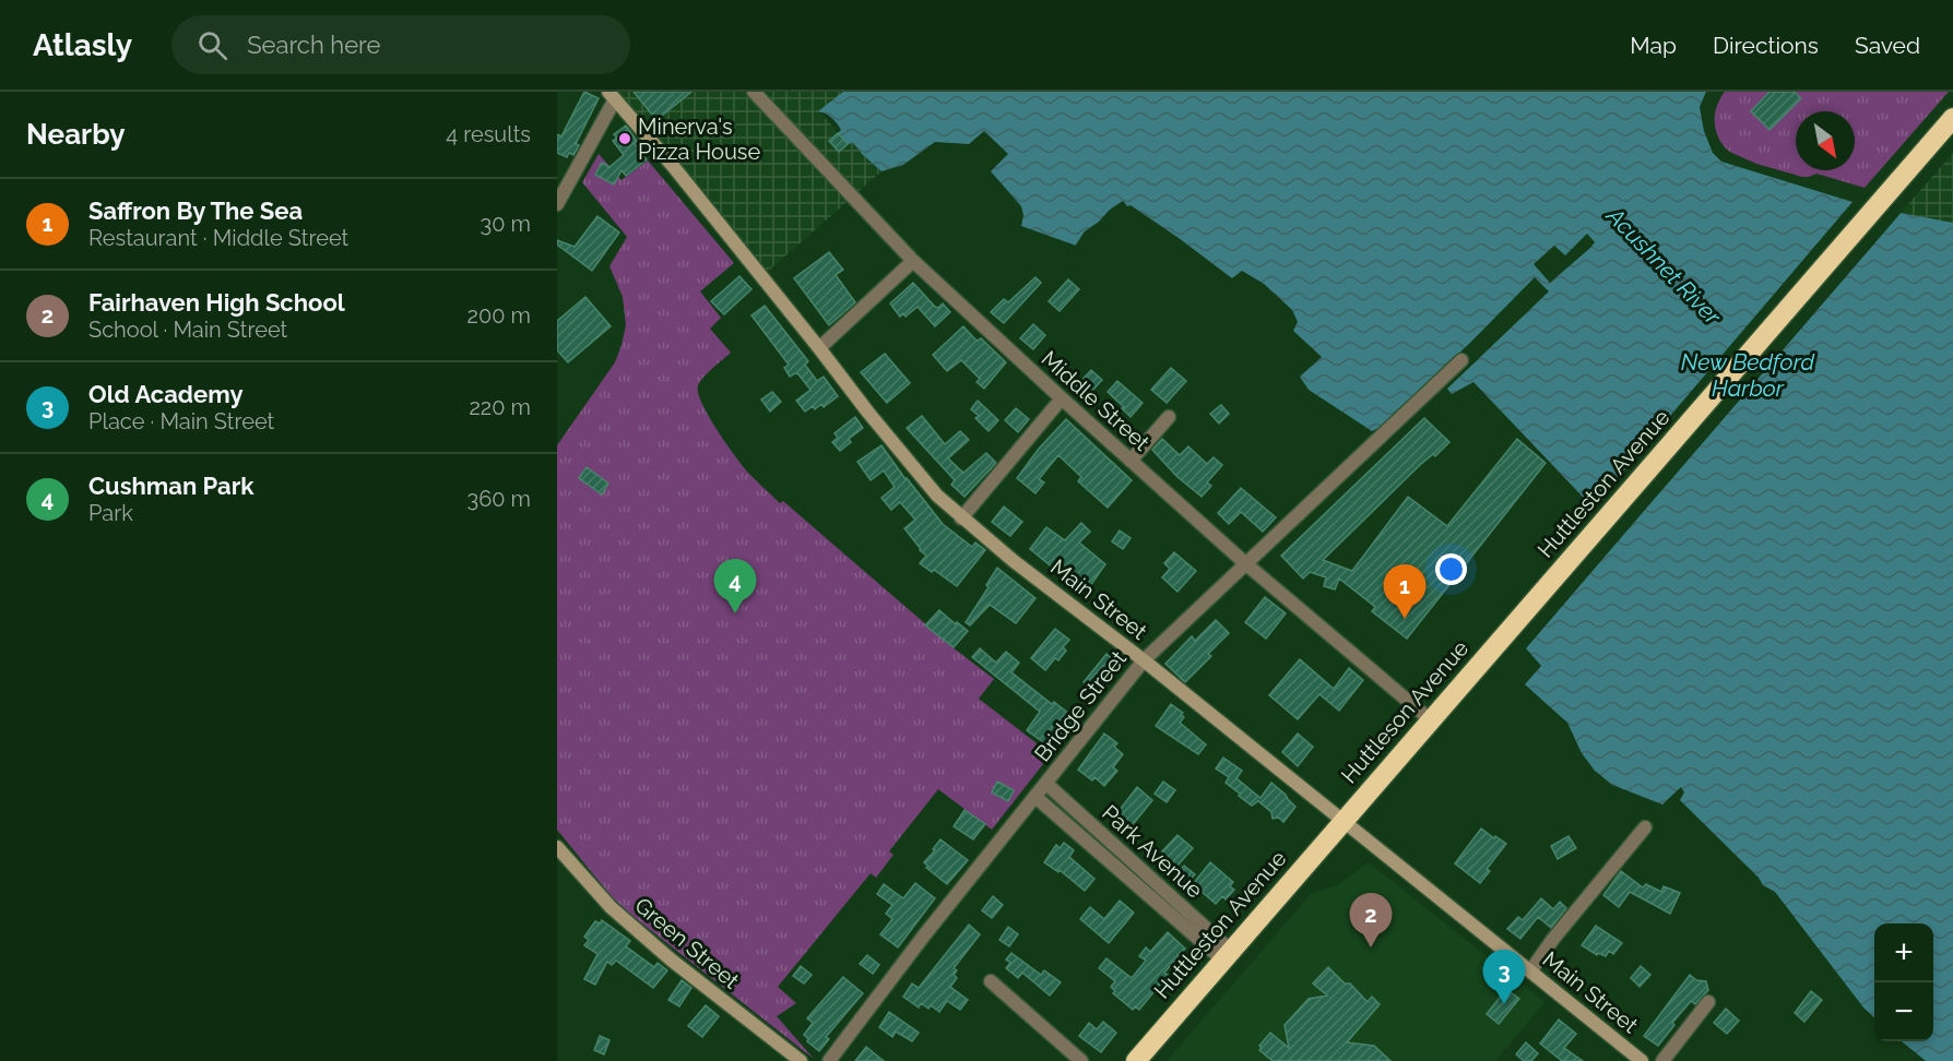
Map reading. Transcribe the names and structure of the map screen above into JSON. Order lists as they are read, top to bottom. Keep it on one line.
{"streets":{"highway":["Huttleston Avenue","Huttleson Avenue"],"main road":["Main Street","Green Street"],"street":["Middle Street","Bridge Street","Park Avenue"]},"crossings":[["Middle Street","Bridge Street"],["Middle Street","Huttleson Avenue"],["Huttleston Avenue","Main Street"],["Huttleston Avenue","Huttleson Avenue"],["Huttleston Avenue","Park Avenue"],["Main Street","Bridge Street"],["Main Street","Huttleson Avenue"],["Bridge Street","Park Avenue"]],"water":["Acushnet River","New Bedford Harbor"],"places":["Minerva's Pizza House"],"north":"bottom right","page":{"header":"Atlasly","search":"Search here","nav":["Map","Directions","Saved"],"heading":["Nearby","4 results"],"list":[{"mark":"1","name":"Saffron By The Sea","note":"Restaurant · Middle Street","value":"30 m"},{"mark":"2","name":"Fairhaven High School","note":"School · Main Street","value":"200 m"},{"mark":"3","name":"Old Academy","note":"Place · Main Street","value":"220 m"},{"mark":"4","name":"Cushman Park","note":"Park","value":"360 m"}],"pins":["4","1","2","3"],"map_buttons":["+","−"]}}
